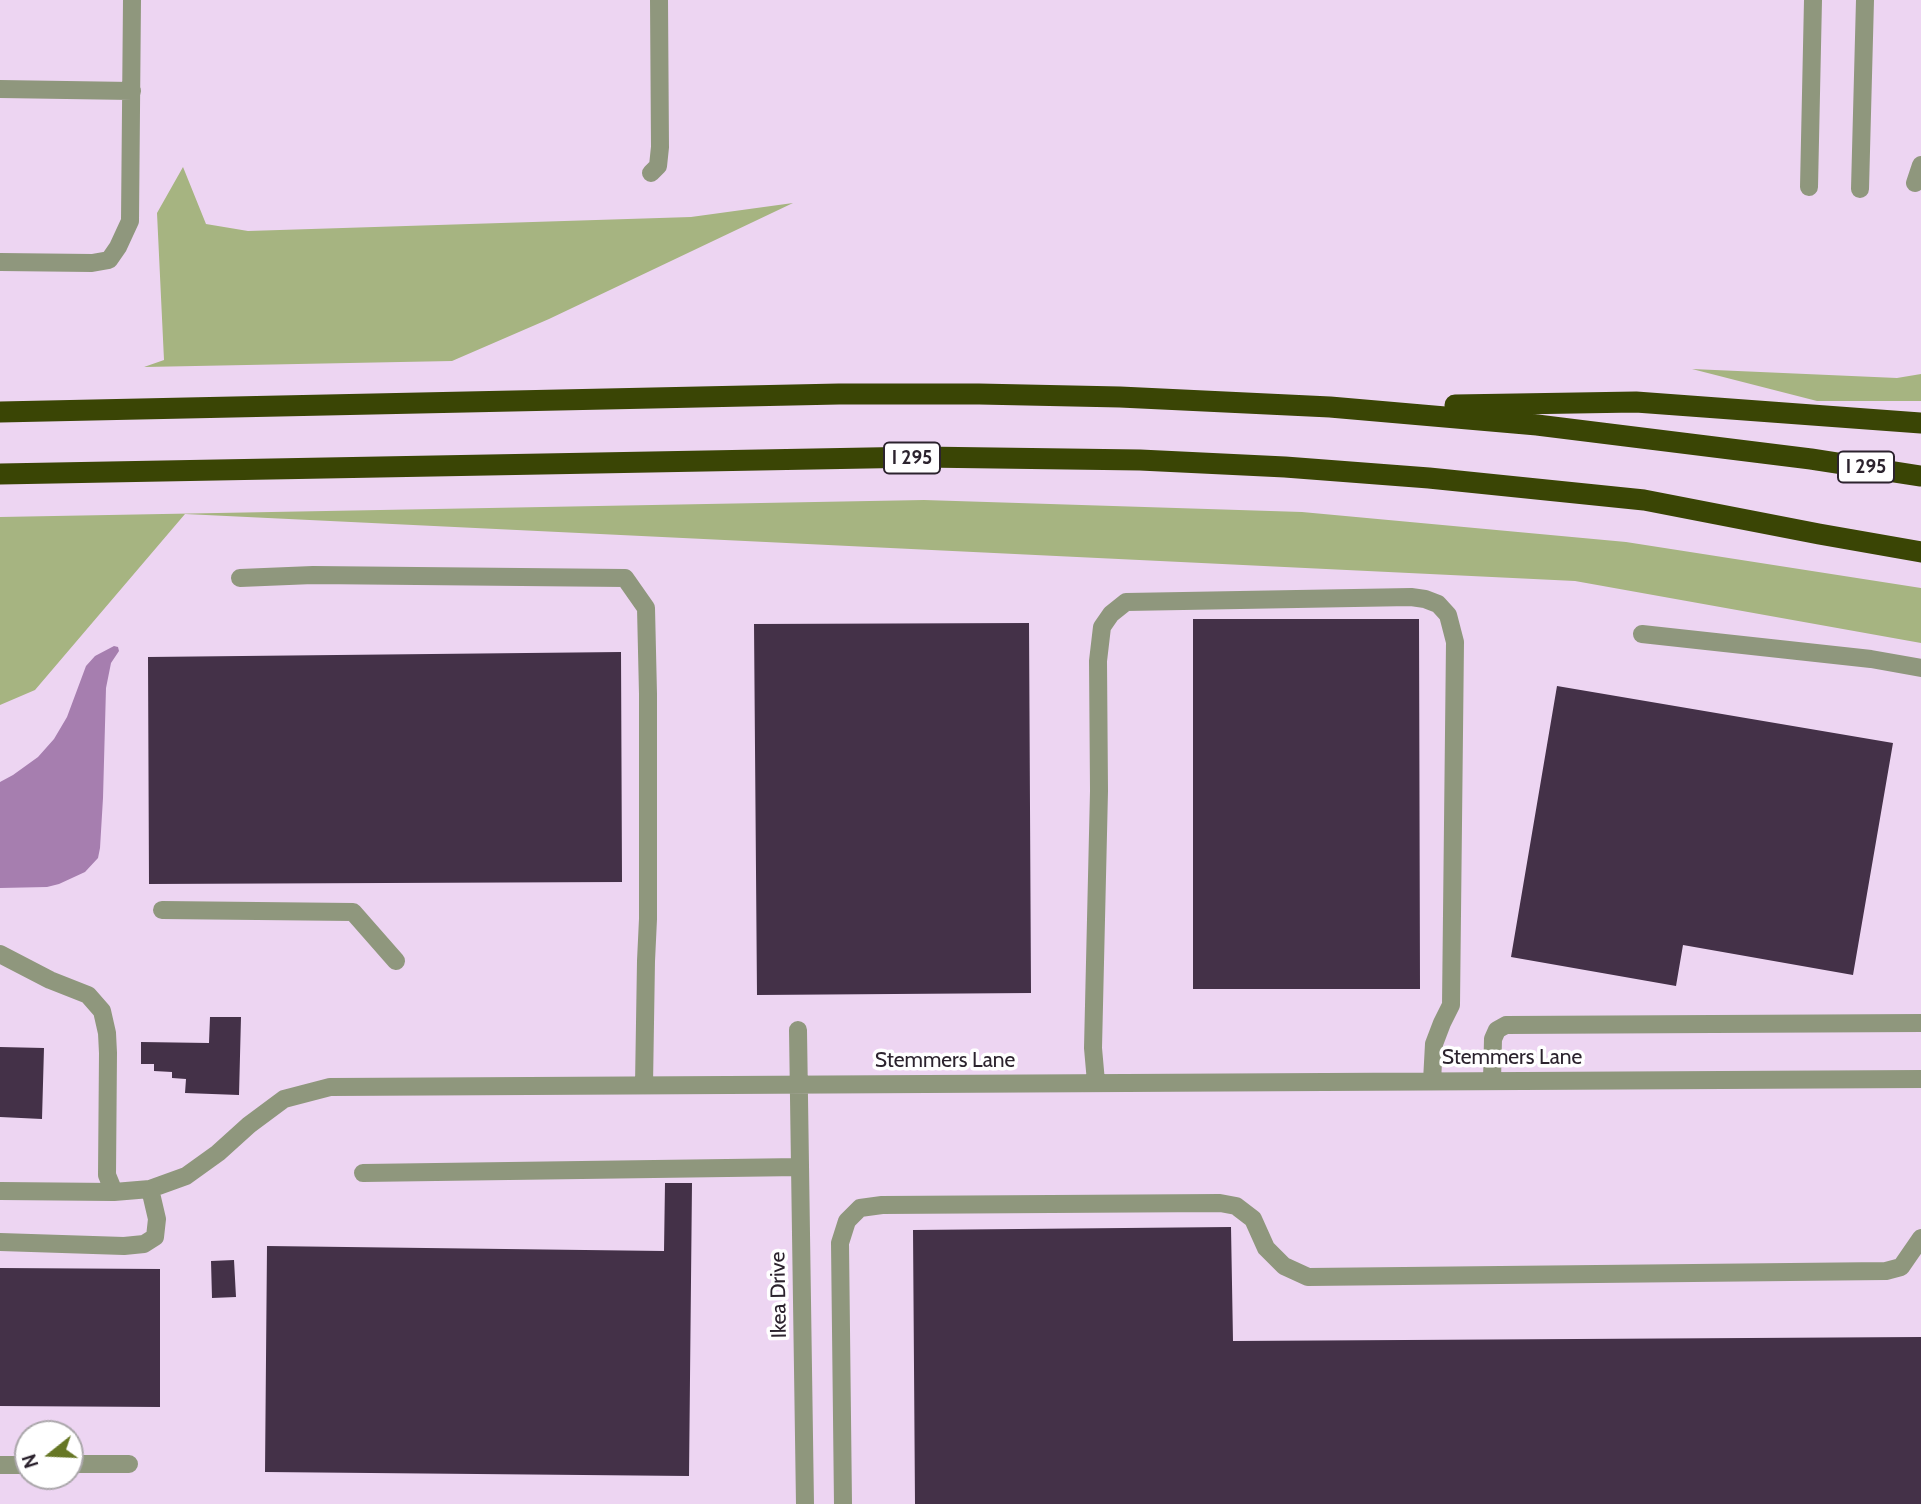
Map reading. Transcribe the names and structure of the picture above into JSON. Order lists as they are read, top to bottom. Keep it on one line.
{"streets":{"highway":["I 295"],"lane":["Stemmers Lane","Ikea Drive"]},"crossings":[["Stemmers Lane","Ikea Drive"]],"north":"left"}
